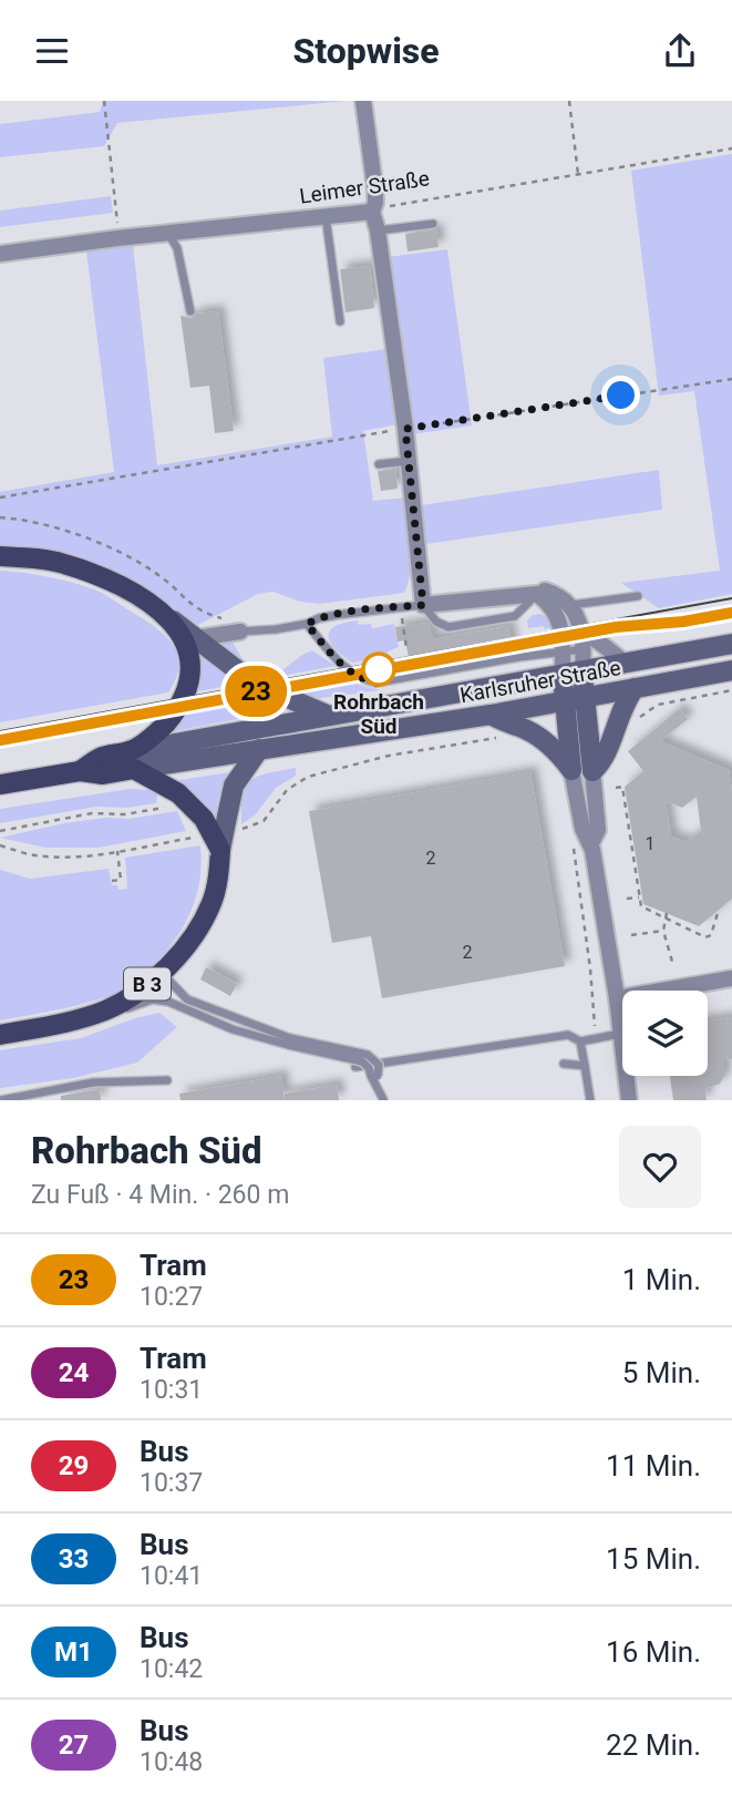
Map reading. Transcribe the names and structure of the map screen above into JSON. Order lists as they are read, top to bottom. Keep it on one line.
{"streets":{"main road":["Karlsruher Straße","B 3"],"street":["Leimer Straße"]},"crossings":[["Karlsruher Straße","B 3"]],"places":["Rohrbach Süd"],"lines":["tram line 23"],"house_numbers":["1","2","2"],"page":{"header":"Stopwise","on_map":"23","heading":["Rohrbach Süd","Zu Fuß · 4 Min. · 260 m"],"list":[{"mark":"23","name":"Tram","note":"10:27","value":"1 Min."},{"mark":"24","name":"Tram","note":"10:31","value":"5 Min."},{"mark":"29","name":"Bus","note":"10:37","value":"11 Min."},{"mark":"33","name":"Bus","note":"10:41","value":"15 Min."},{"mark":"M1","name":"Bus","note":"10:42","value":"16 Min."},{"mark":"27","name":"Bus","note":"10:48","value":"22 Min."}]}}
